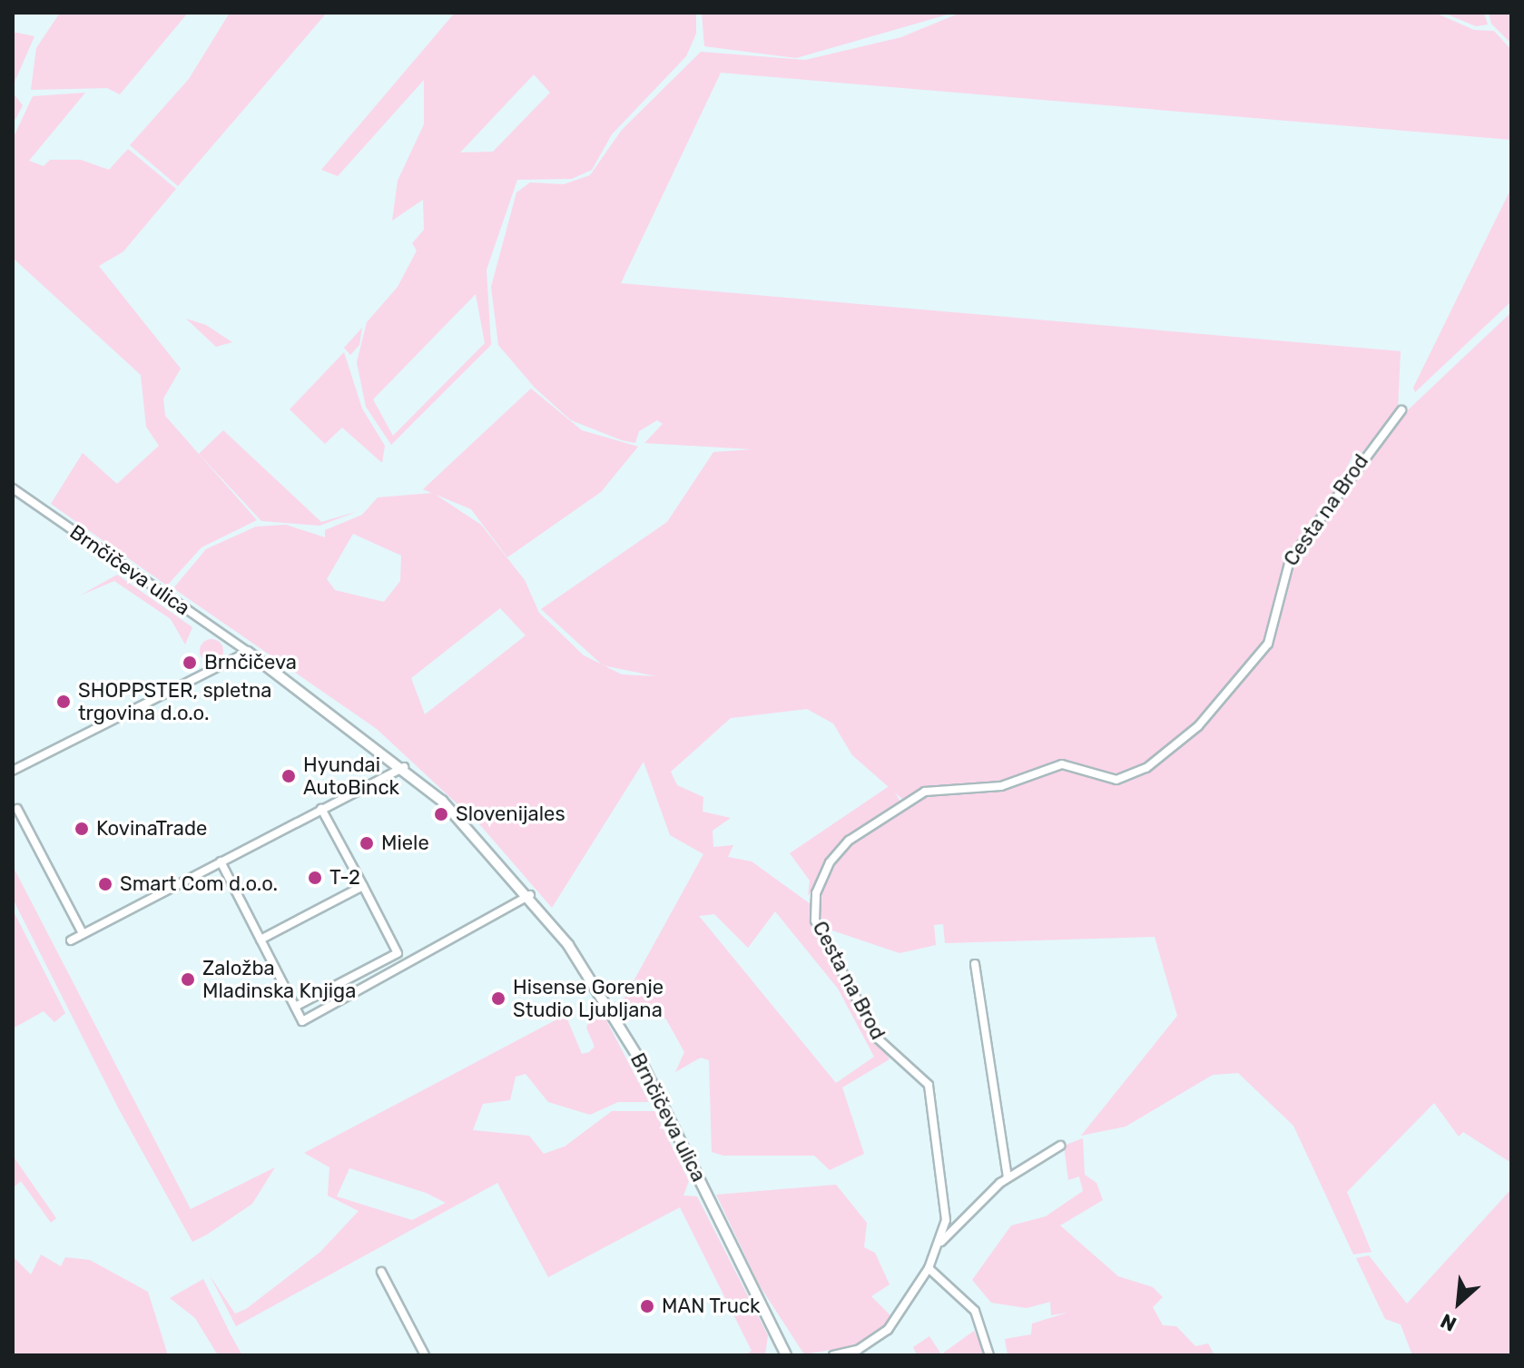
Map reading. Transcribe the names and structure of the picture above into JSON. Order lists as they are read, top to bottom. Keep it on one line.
{"streets":{"street":["Cesta na Brod","Brnčičeva ulica"]},"places":["Brnčičeva","SHOPPSTER, spletna trgovina d.o.o.","Hyundai AutoBinck","Slovenijales","KovinaTrade","Miele","T-2","Smart Com d.o.o.","Založba Mladinska Knjiga","Hisense Gorenje Studio Ljubljana","MAN Truck"],"north":"bottom left"}
